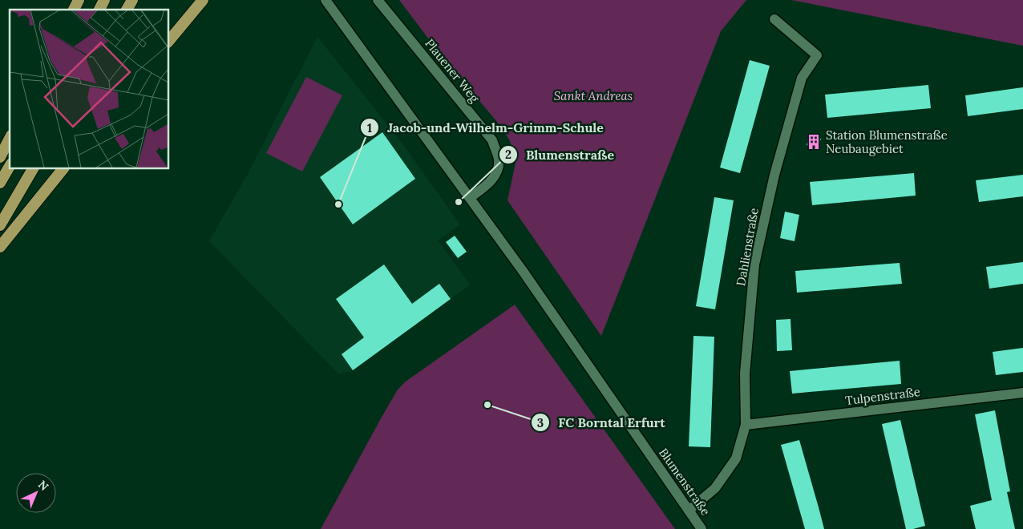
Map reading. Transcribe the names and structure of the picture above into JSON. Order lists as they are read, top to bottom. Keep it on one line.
{"streets":{"street":["Plauener Weg","Dahlienstraße","Tulpenstraße","Blumenstraße"]},"crossings":[["Plauener Weg","Blumenstraße"],["Dahlienstraße","Tulpenstraße"],["Dahlienstraße","Blumenstraße"]],"parks":["Sankt Andreas"],"places":{"building":["Station Blumenstraße Neubaugebiet"],"other":["Blumenstraße","Jacob-und-Wilhelm-Grimm-Schule","FC Borntal Erfurt"]},"north":"top right"}
